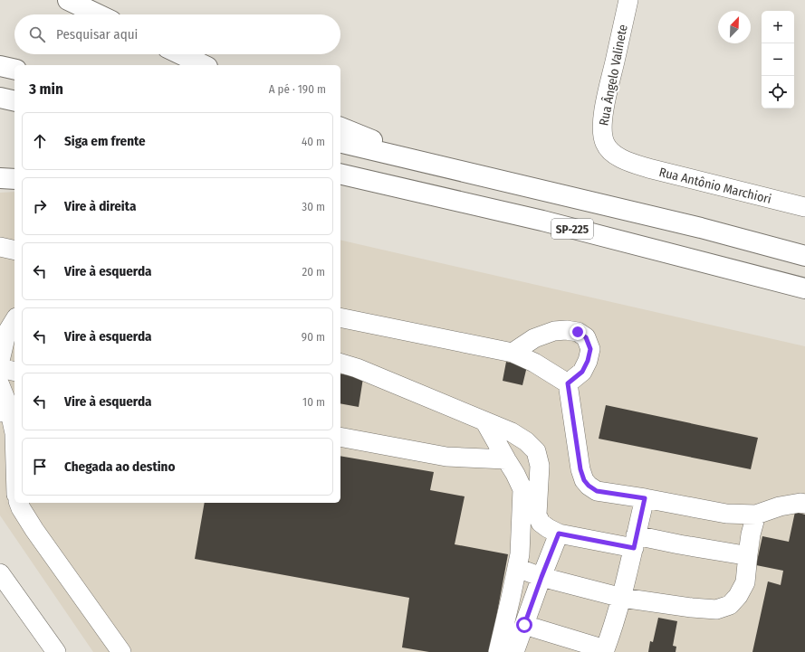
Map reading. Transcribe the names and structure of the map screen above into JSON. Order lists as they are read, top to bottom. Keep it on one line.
{"streets":{"highway":["SP-225"],"street":["Rua Ângelo Valinete","Rua Antônio Marchiori"]},"crossings":[["Rua Ângelo Valinete","Rua Antônio Marchiori"]],"north":"top right","page":{"map_buttons":["+","−"],"search":"Pesquisar aqui","heading":["3 min","A pé · 190 m"],"list":[["Siga em frente","40 m"],["Vire à direita","30 m"],["Vire à esquerda","20 m"],["Vire à esquerda","90 m"],["Vire à esquerda","10 m"],"Chegada ao destino"]}}
